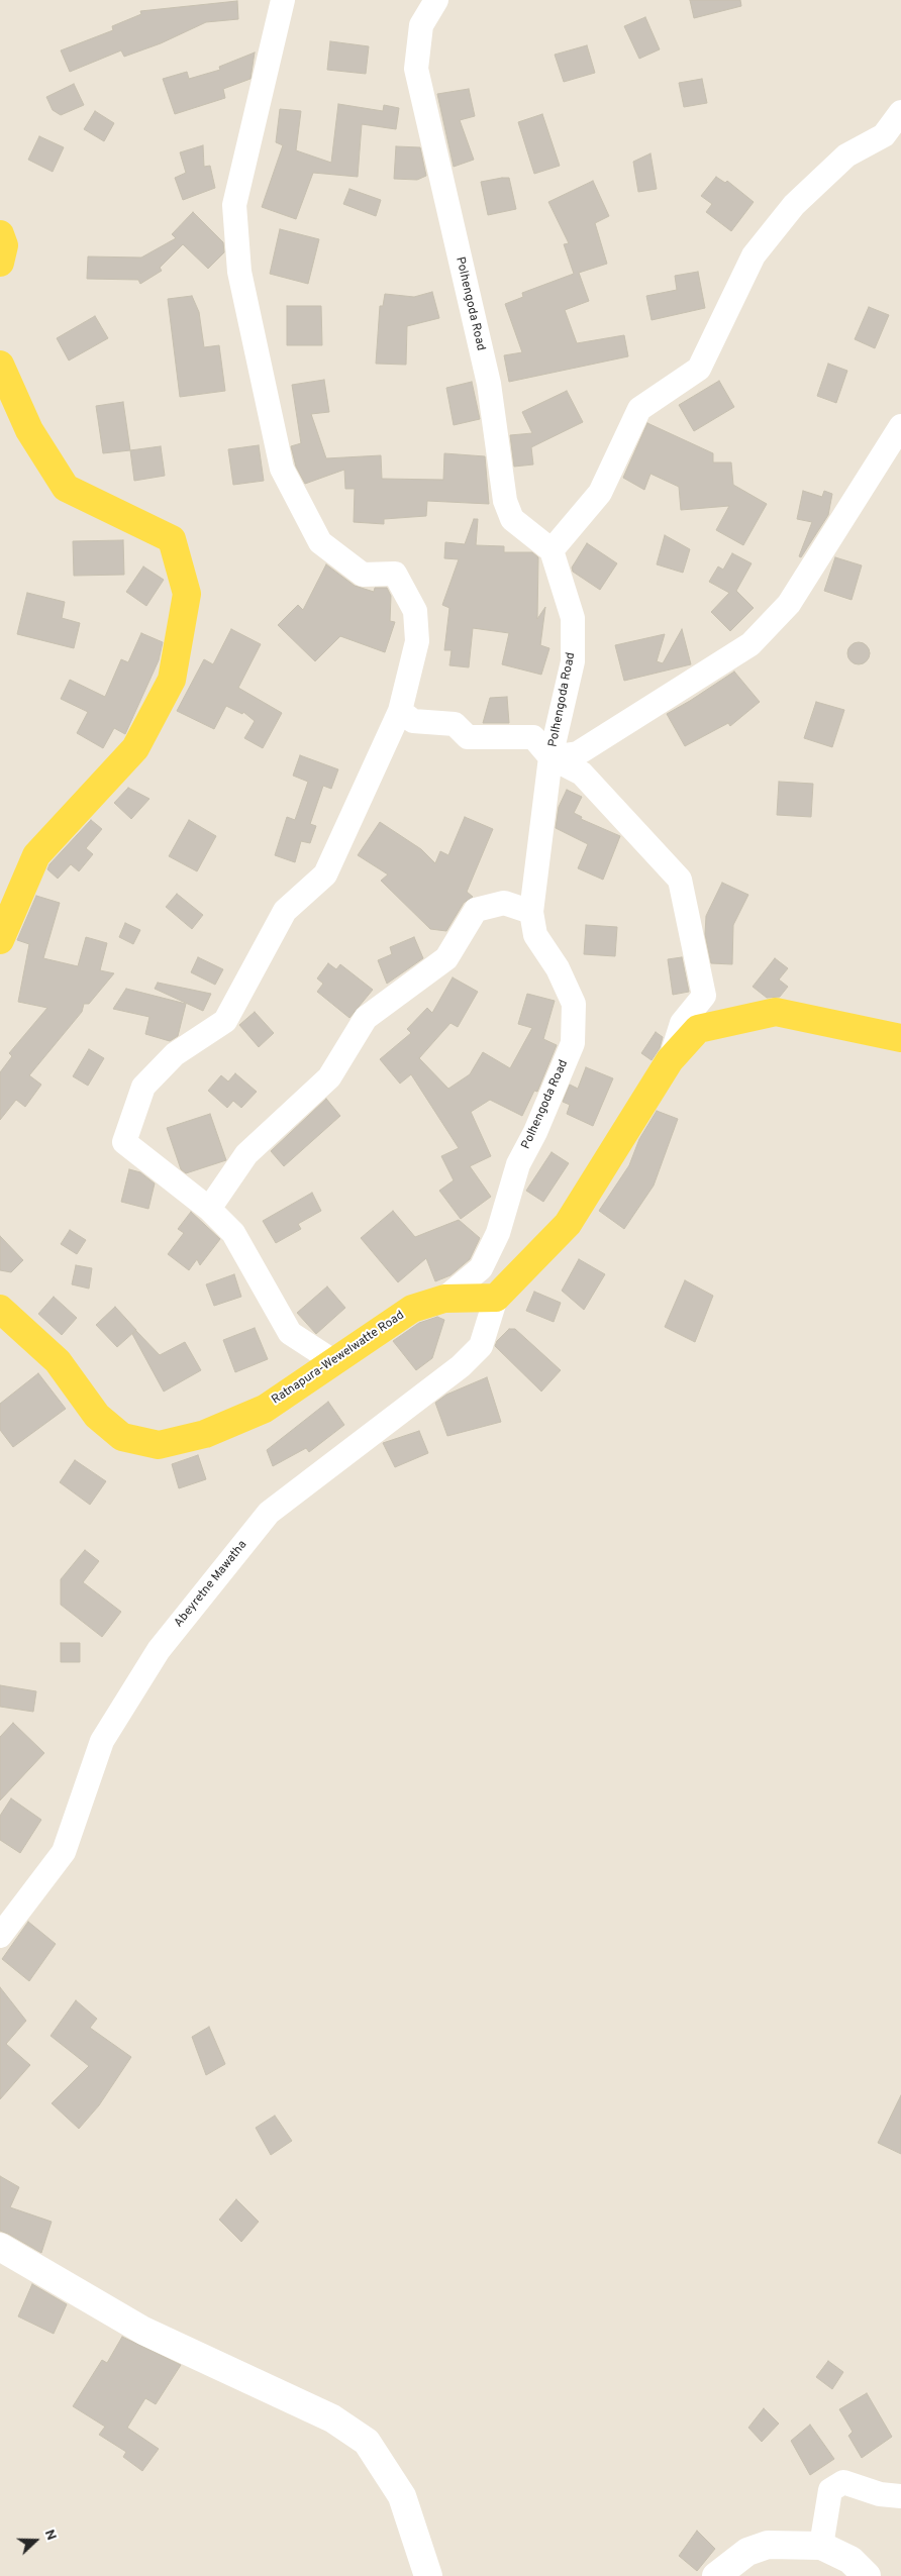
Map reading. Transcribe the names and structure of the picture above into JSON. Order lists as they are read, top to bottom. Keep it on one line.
{"streets":{"main road":["Ratnapura-Wewelwatte Road"],"street":["Polhengoda Road","Abeyretne Mawatha"]},"crossings":[["Polhengoda Road","Ratnapura-Wewelwatte Road"],["Ratnapura-Wewelwatte Road","Abeyretne Mawatha"]],"north":"right"}
